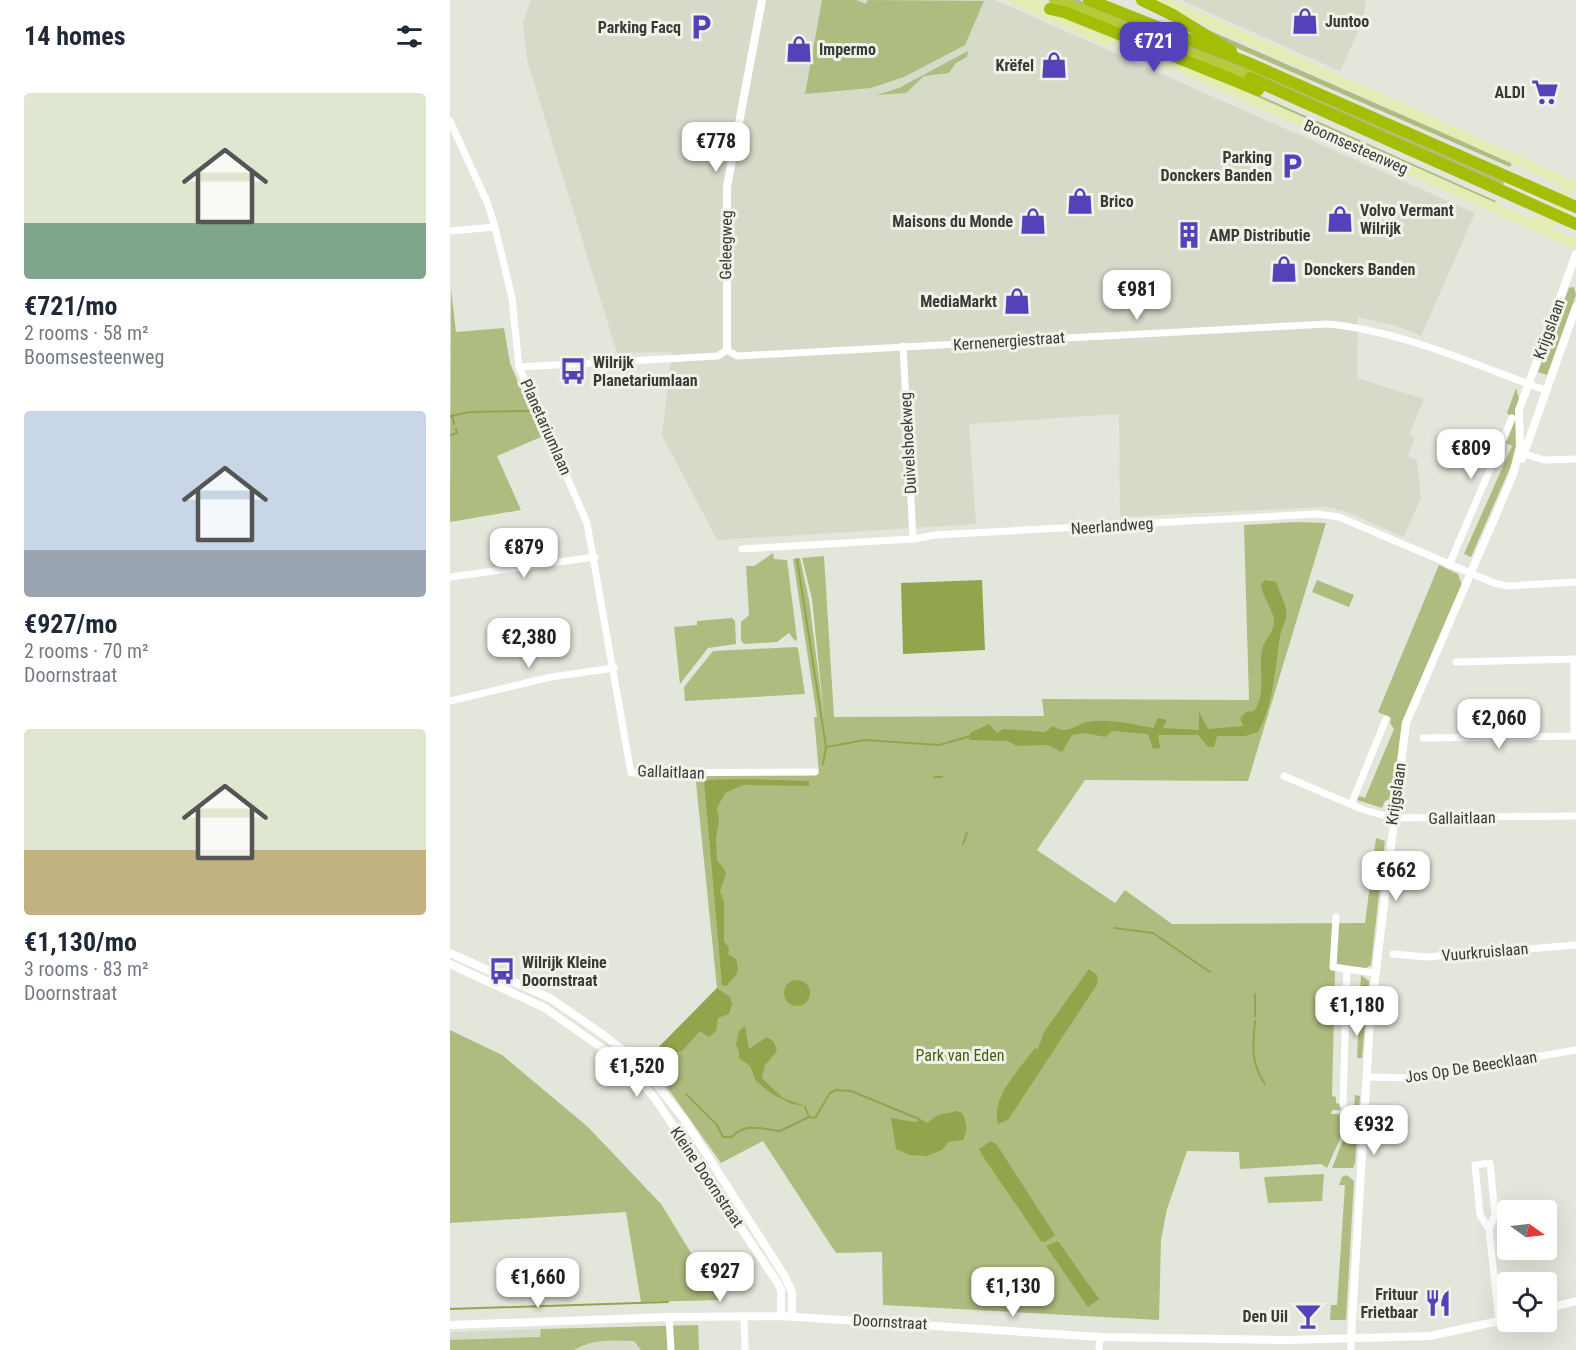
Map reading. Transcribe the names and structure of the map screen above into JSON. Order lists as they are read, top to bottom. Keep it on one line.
{"streets":{"main road":["Boomsesteenweg"],"street":["Geleegweg","Krijgslaan","Kernenergiestraat","Planetariumlaan","Duivelshoekweg","Neerlandweg","Gallaitlaan","Vuurkruislaan","Jos Op De Beecklaan","Kleine Doornstraat","Doornstraat"]},"crossings":[["Geleegweg","Kernenergiestraat"],["Krijgslaan","Kernenergiestraat"],["Krijgslaan","Neerlandweg"],["Krijgslaan","Gallaitlaan"],["Krijgslaan","Jos Op De Beecklaan"],["Krijgslaan","Doornstraat"],["Kernenergiestraat","Planetariumlaan"],["Kernenergiestraat","Duivelshoekweg"],["Planetariumlaan","Gallaitlaan"],["Duivelshoekweg","Neerlandweg"],["Kleine Doornstraat","Doornstraat"]],"parks":["Park van Eden"],"places":{"shop":["Juntoo","Impermo","Krëfel","Brico","Volvo Vermant Wilrijk","Maisons du Monde","Donckers Banden","MediaMarkt"],"parking":["Parking Facq","Parking Donckers Banden"],"supermarket":["ALDI"],"building":["AMP Distributie"],"bus stop":["Wilrijk Planetariumlaan","Wilrijk Kleine Doornstraat"],"restaurant":["Frituur Frietbaar"],"bar":["Den Uil"]},"north":"right","page":{"heading":"14 homes","price":["€721","€778","€981","€809","€879","€2,380","€2,060","€662","€1,180","€1,520","€932","€927","€1,660","€1,130"],"list":[{"name":"€721/mo","note":"2 rooms · 58 m² · Boomsesteenweg"},{"name":"€927/mo","note":"2 rooms · 70 m² · Doornstraat"},{"name":"€1,130/mo","note":"3 rooms · 83 m² · Doornstraat"}]}}
